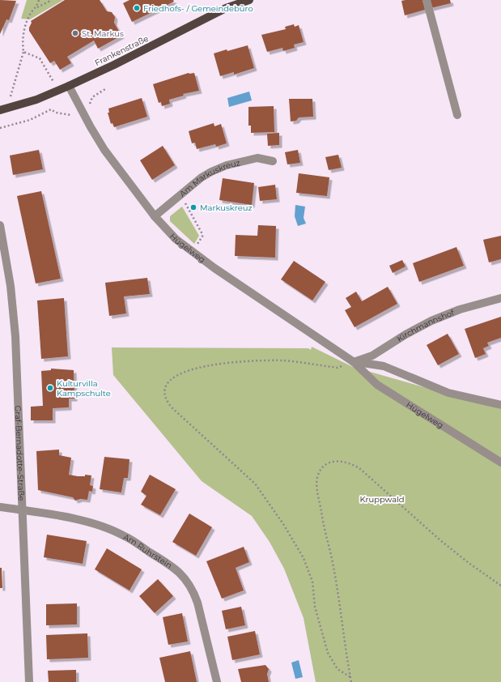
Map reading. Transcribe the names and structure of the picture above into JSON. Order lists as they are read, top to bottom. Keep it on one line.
{"streets":{"main road":["Frankenstraße"],"street":["Am Markuskreuz","Hügelweg","Kirchmannshof","Graf-Bernadotte-Straße","Am Ruhrstein"]},"crossings":[["Frankenstraße","Hügelweg"],["Am Markuskreuz","Hügelweg"],["Hügelweg","Kirchmannshof"],["Graf-Bernadotte-Straße","Am Ruhrstein"]],"parks":["Kruppwald"],"places":["Friedhofs- / Gemeindebüro","St. Markus","Markuskreuz","Kulturvilla Kampschulte"]}
